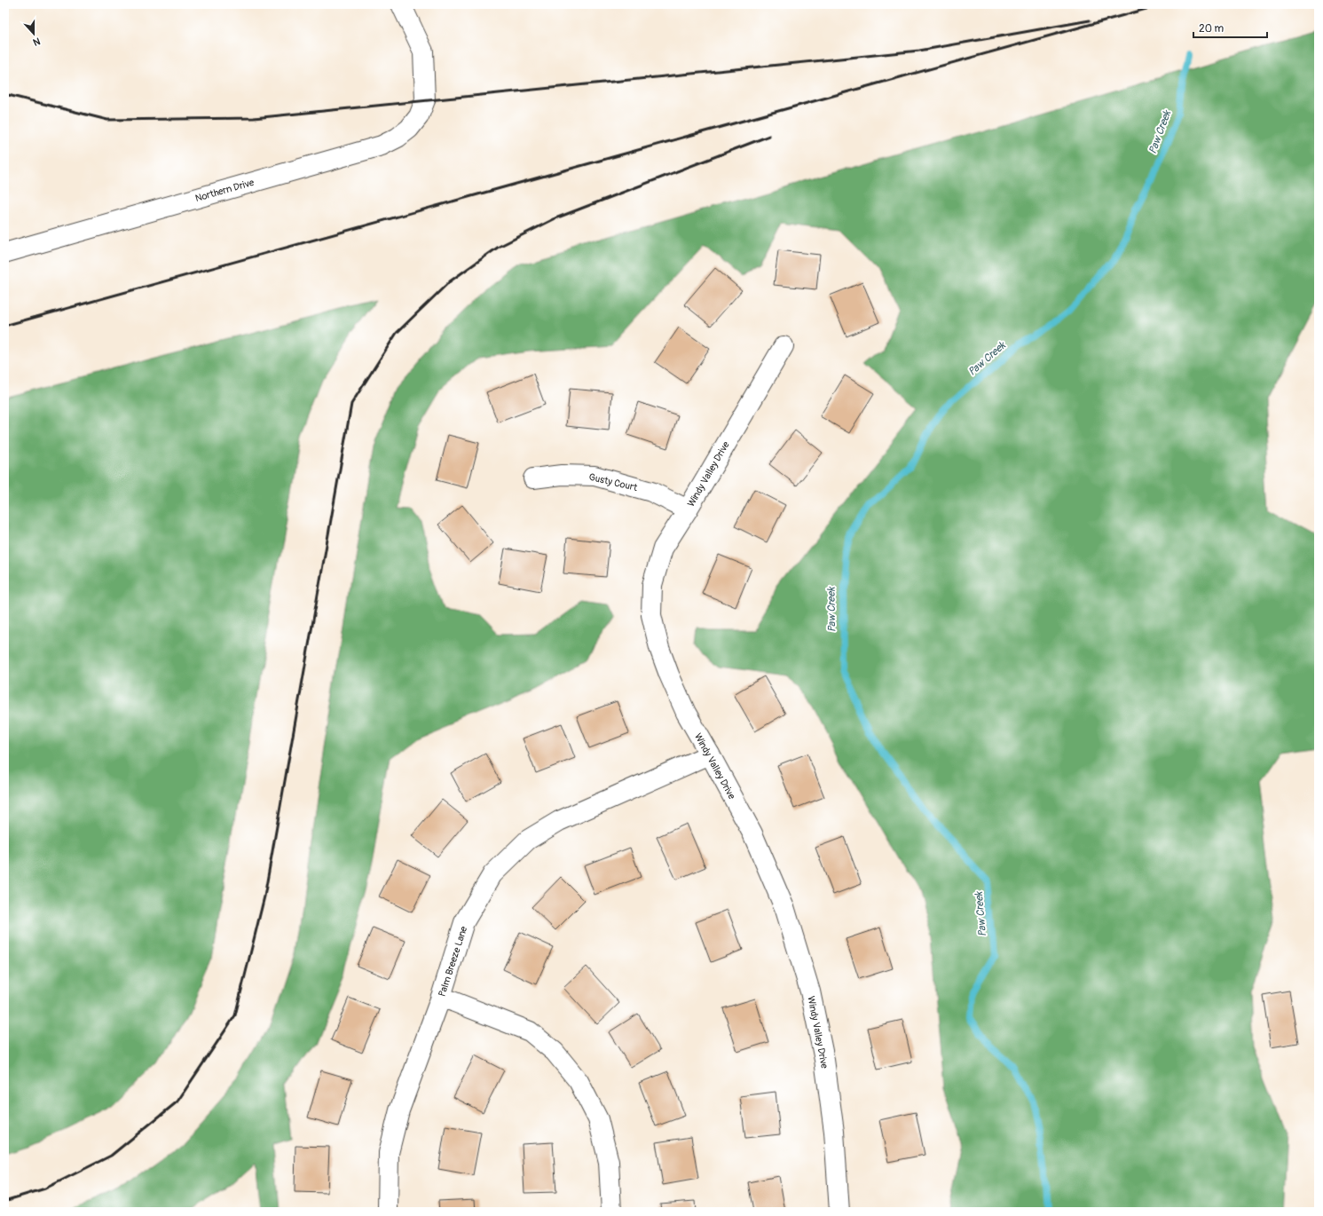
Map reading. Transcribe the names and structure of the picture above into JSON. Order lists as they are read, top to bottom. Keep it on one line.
{"streets":{"street":["Northern Drive","Windy Valley Drive","Gusty Court","Palm Breeze Lane"]},"crossings":[["Windy Valley Drive","Gusty Court"],["Windy Valley Drive","Palm Breeze Lane"]],"water":["Paw Creek"],"scale_bar":"20 m","north":"bottom"}
